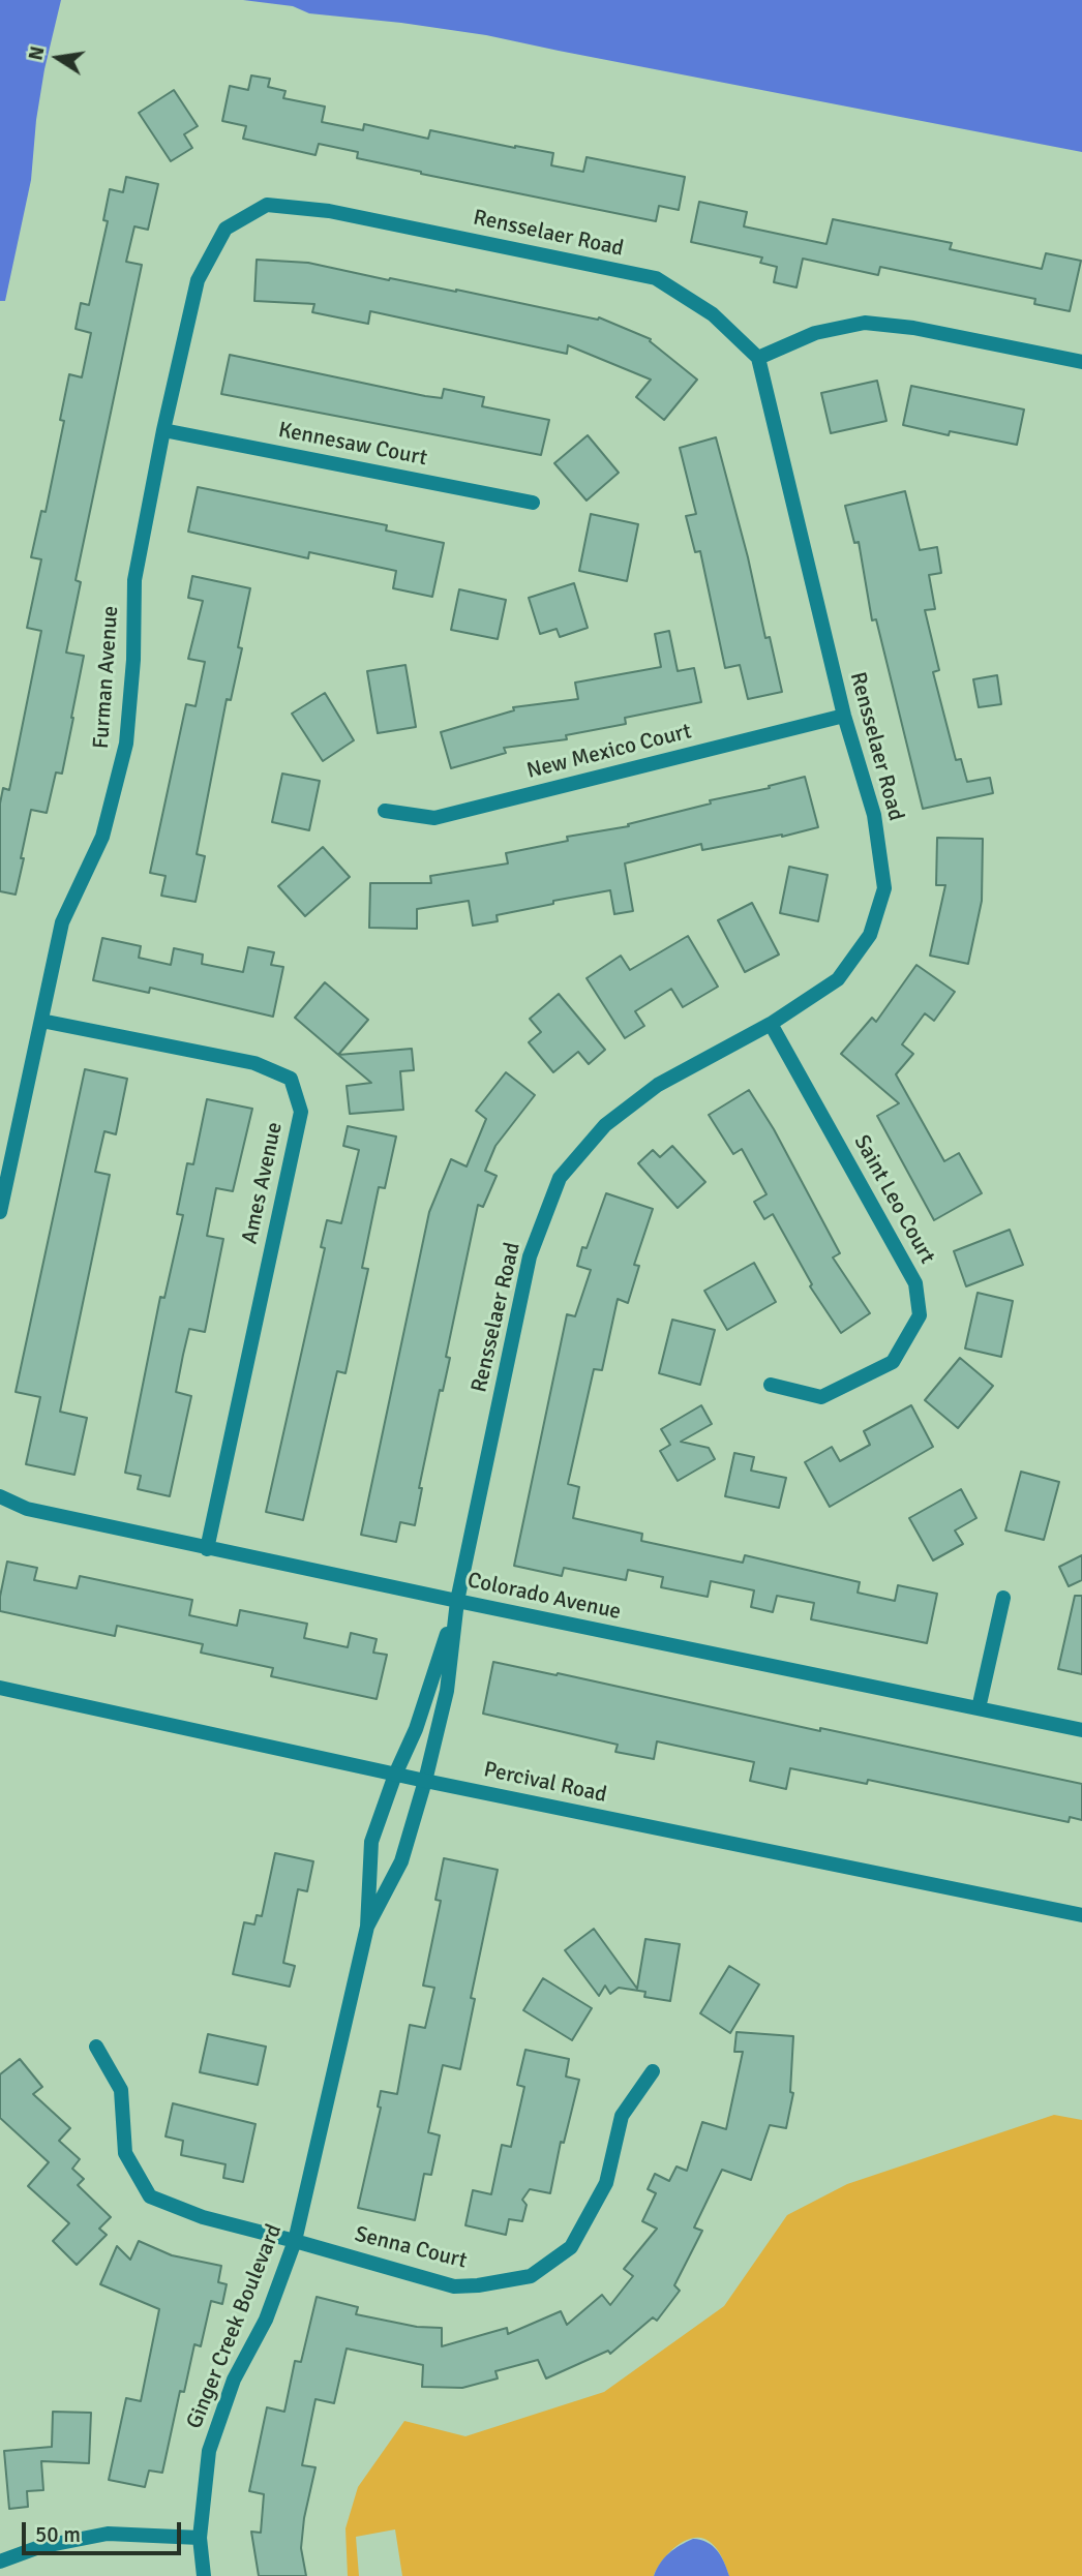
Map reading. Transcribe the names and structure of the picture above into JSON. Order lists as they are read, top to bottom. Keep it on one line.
{"streets":{"street":["Rensselaer Road","Kennesaw Court","Furman Avenue","New Mexico Court","Ames Avenue","Saint Leo Court","Colorado Avenue","Percival Road","Senna Court","Ginger Creek Boulevard"]},"crossings":[["Rensselaer Road","Furman Avenue"],["Rensselaer Road","New Mexico Court"],["Rensselaer Road","Saint Leo Court"],["Rensselaer Road","Colorado Avenue"],["Rensselaer Road","Percival Road"],["Rensselaer Road","Ginger Creek Boulevard"],["Kennesaw Court","Furman Avenue"],["Furman Avenue","Ames Avenue"],["Ames Avenue","Colorado Avenue"],["Percival Road","Ginger Creek Boulevard"],["Senna Court","Ginger Creek Boulevard"]],"scale_bar":"50 m","north":"left"}
